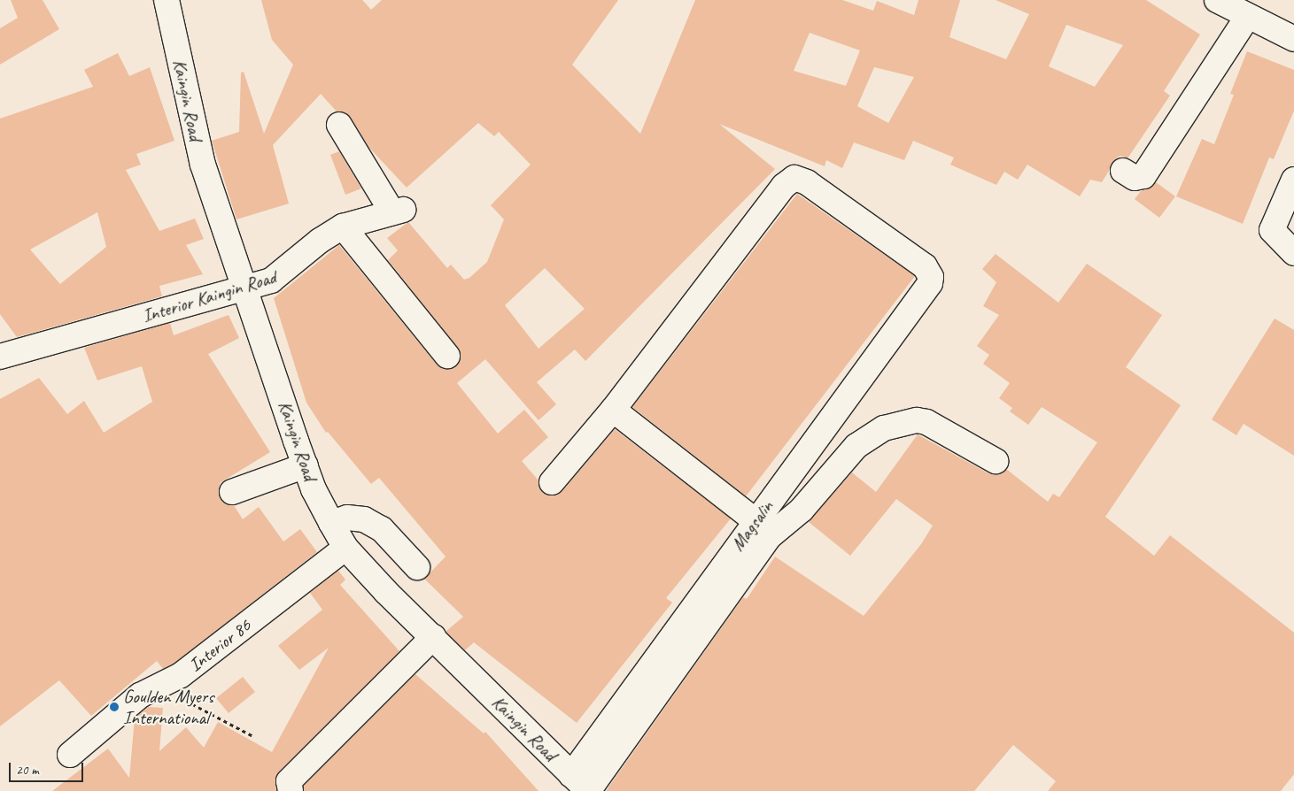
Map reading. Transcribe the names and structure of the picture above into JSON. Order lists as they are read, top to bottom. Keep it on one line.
{"streets":{"street":["Kaingin Road","Interior Kaingin Road","Magsalin","Interior 86"]},"crossings":[["Kaingin Road","Interior Kaingin Road"],["Kaingin Road","Magsalin"],["Kaingin Road","Interior 86"]],"places":["Goulden Myers International"],"scale_bar":"20 m"}
